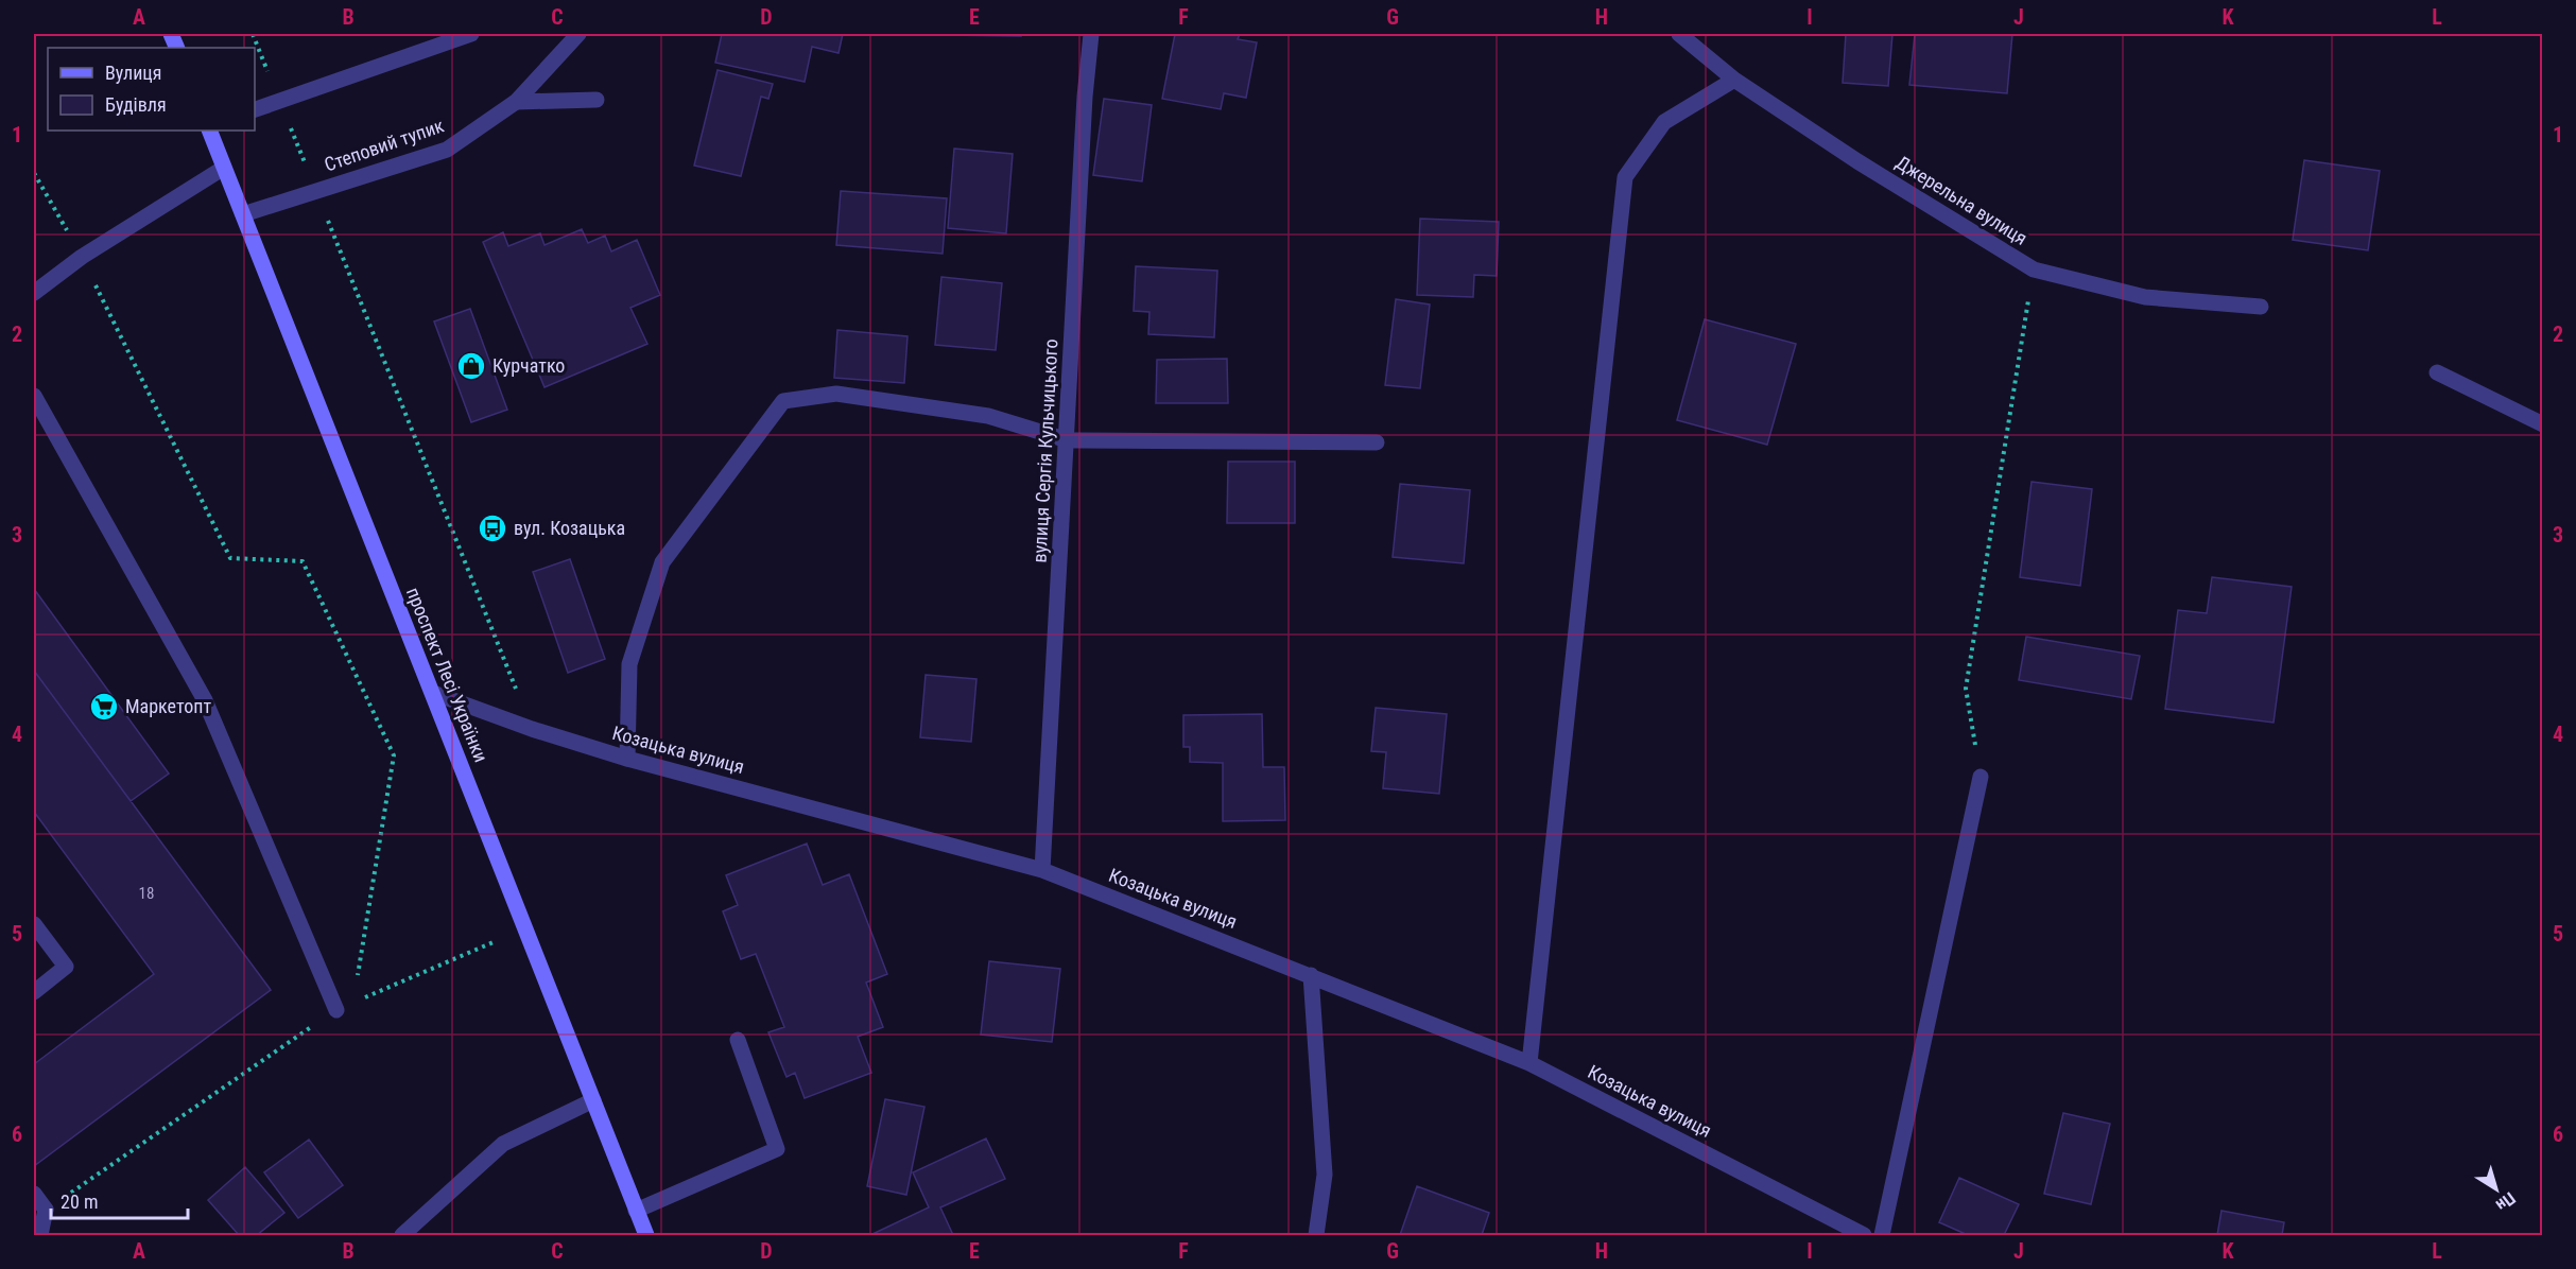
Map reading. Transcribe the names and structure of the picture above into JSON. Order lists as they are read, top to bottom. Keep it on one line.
{"streets":{"street":["Степовий тупик","Джерельна вулиця","вулиця Сергія Кульчицького","проспект Лесі Українки","Козацька вулиця"]},"crossings":[["Степовий тупик","проспект Лесі Українки"],["вулиця Сергія Кульчицького","Козацька вулиця"],["проспект Лесі Українки","Козацька вулиця"]],"places":{"shop":["Курчатко"],"bus stop":["вул. Козацька"],"supermarket":["Маркетопт"]},"house_numbers":["18"],"legend":["Вулиця","Будівля"],"scale_bar":"20 m","north":"bottom right","grid":{"columns":["A","B","C","D","E","F","G","H","I","J","K","L"],"rows":["1","2","3","4","5","6"]}}
